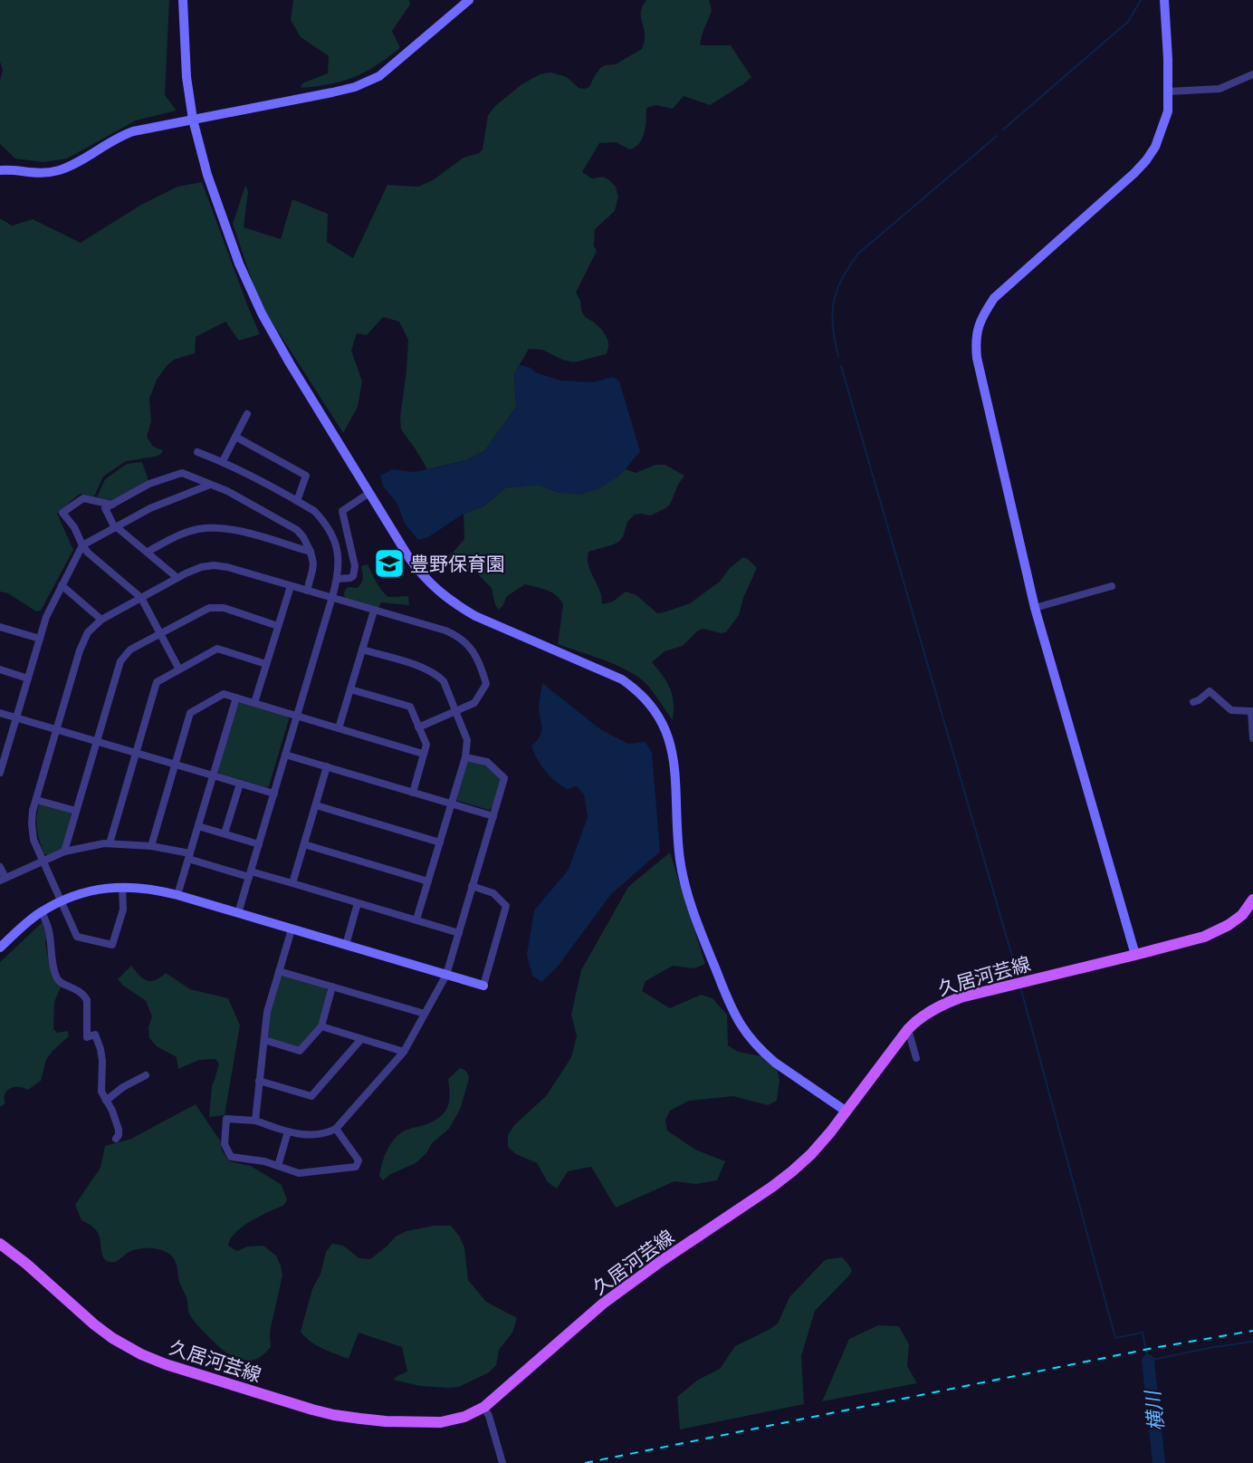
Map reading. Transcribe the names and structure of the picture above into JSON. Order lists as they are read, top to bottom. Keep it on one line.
{"streets":{"main road":["久居河芸線"]},"water":["横川"],"places":{"school or university":["豊野保育園"]}}
